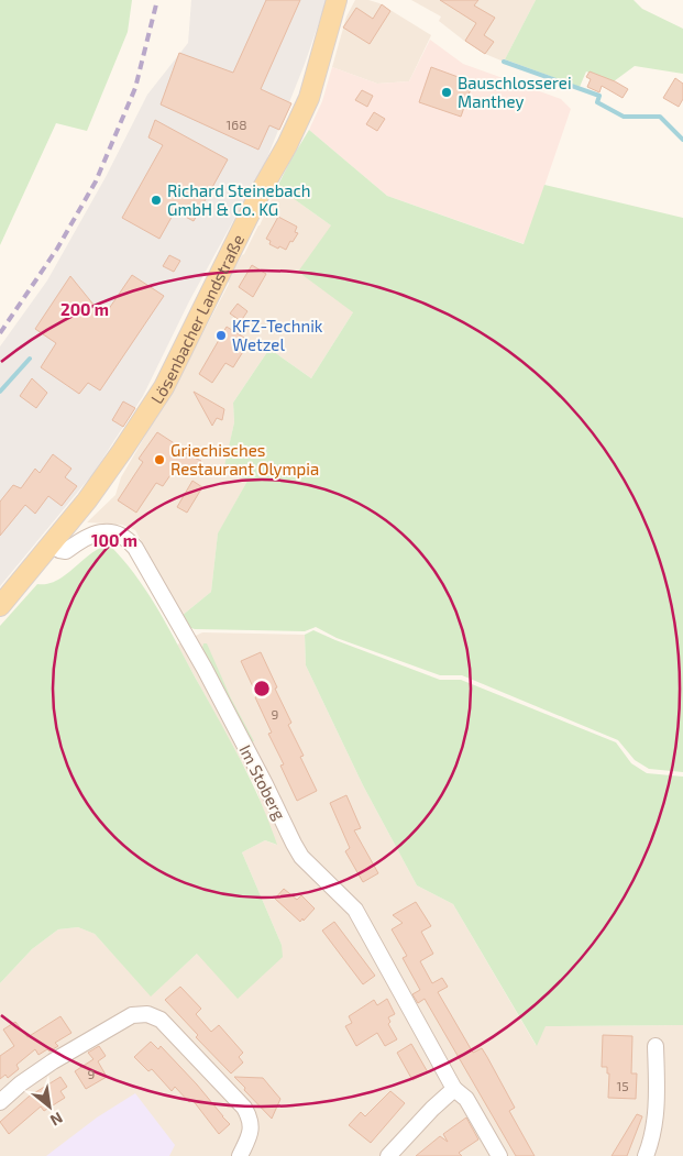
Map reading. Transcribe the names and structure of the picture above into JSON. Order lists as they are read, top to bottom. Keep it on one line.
{"streets":{"main road":["Lösenbacher Landstraße"],"street":["Im Stoberg"]},"crossings":[["Lösenbacher Landstraße","Im Stoberg"]],"places":["Bauschlosserei Manthey","Richard Steinebach GmbH & Co. KG","KFZ-Technik Wetzel","Griechisches Restaurant Olympia"],"house_numbers":["168","9","9","15"],"north":"bottom right","rings":["200 m","100 m"]}
